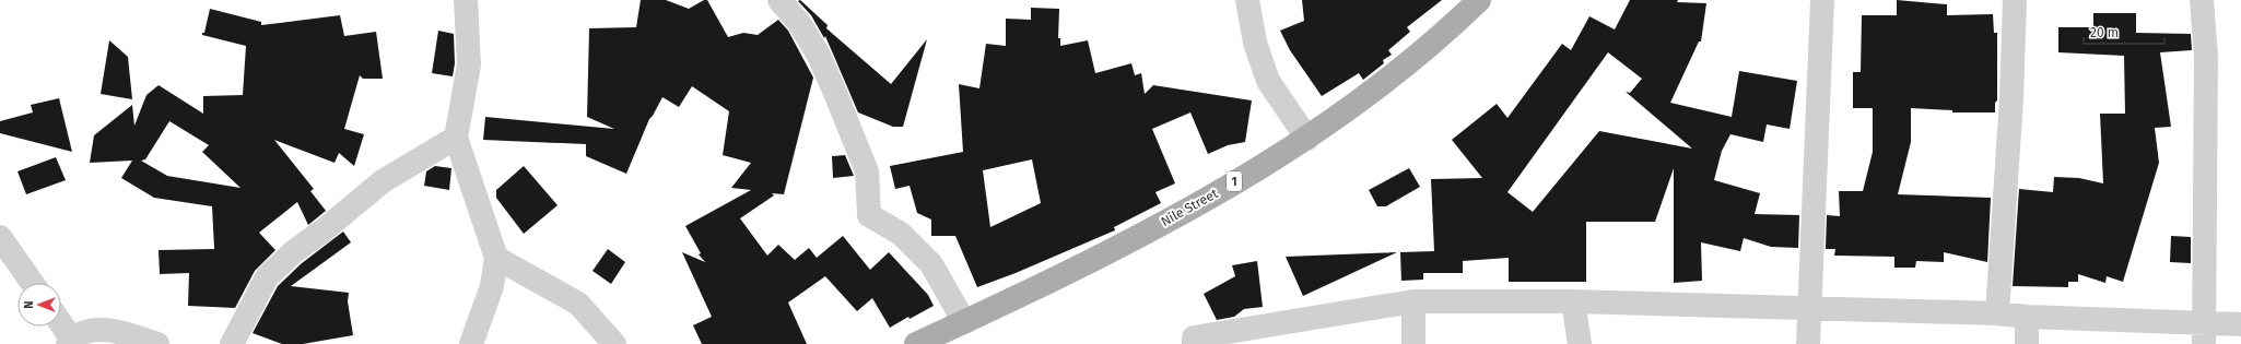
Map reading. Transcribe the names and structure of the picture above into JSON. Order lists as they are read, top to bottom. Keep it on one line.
{"streets":{"main road":["1","Nile Street"]},"scale_bar":"20 m","north":"left"}
